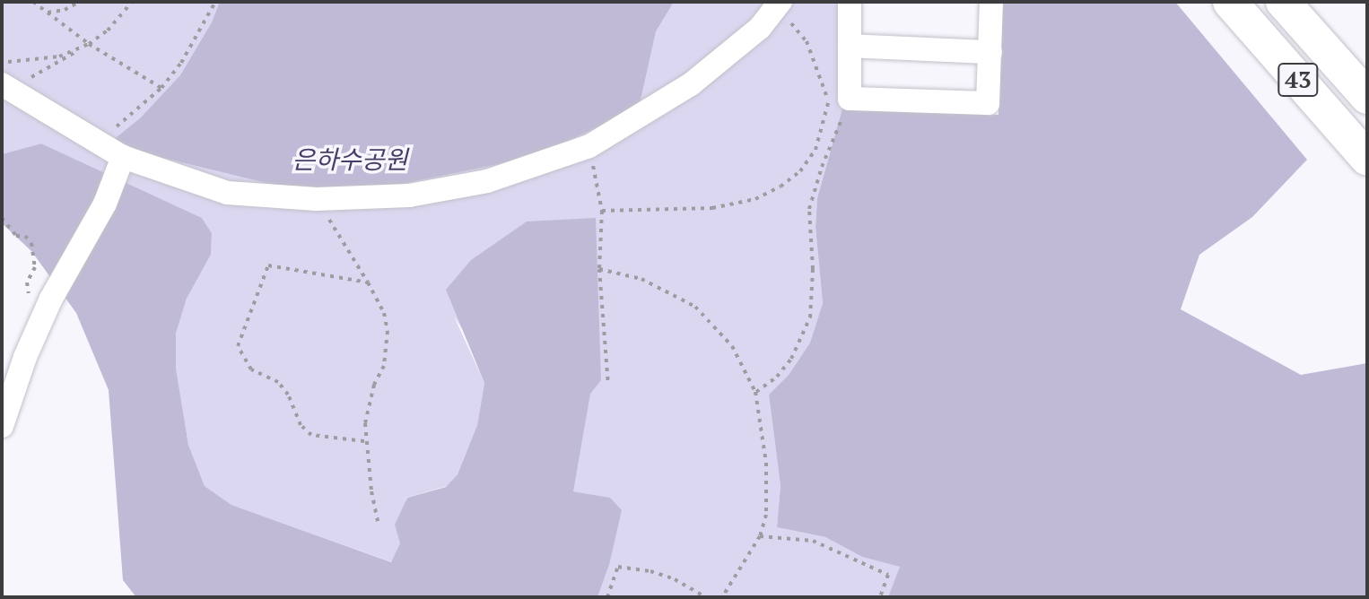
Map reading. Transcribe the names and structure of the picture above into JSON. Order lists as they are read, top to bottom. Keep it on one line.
{"streets":{"highway":["43"]},"parks":["은하수공원"]}
